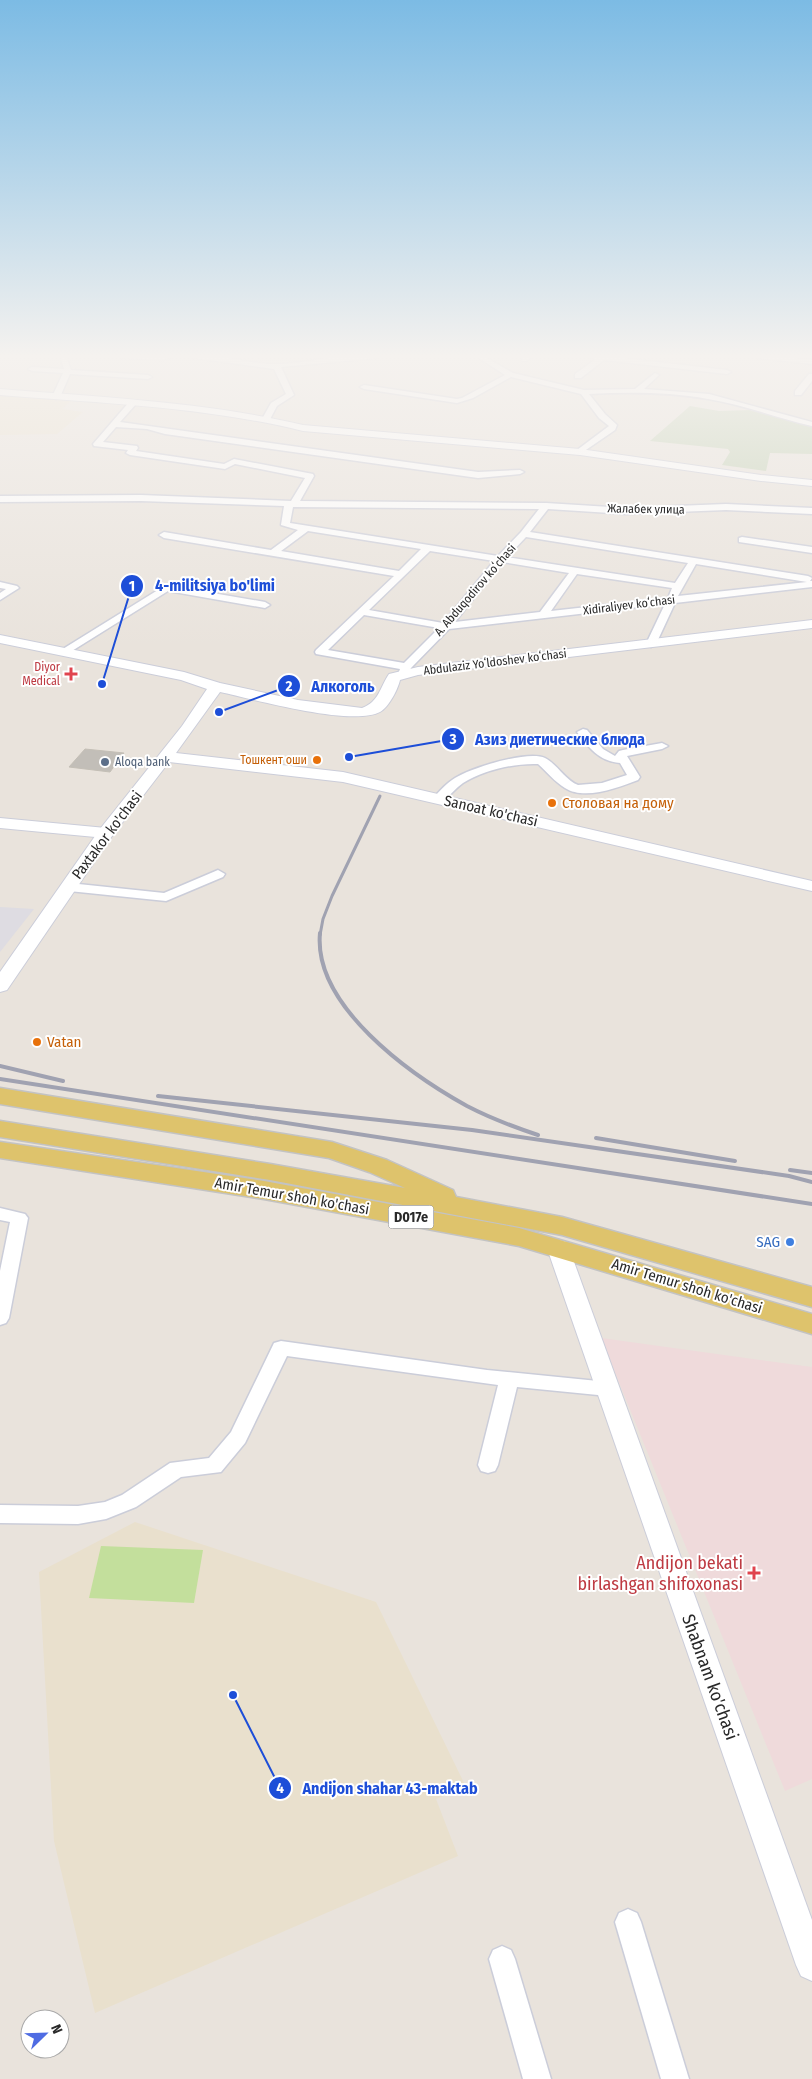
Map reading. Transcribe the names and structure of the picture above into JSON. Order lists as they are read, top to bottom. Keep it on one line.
{"streets":{"main road":["Abdulaziz Yoʻldoshev koʻchasi","Sanoat ko'chasi","Paxtakor ko'chasi","Amir Temur shoh ko'chasi","D017e"],"street":["Жалабек улица","A. Abduqodirov koʻchasi","Xidiraliyev koʻchasi","Shabnam ko'chasi"]},"crossings":[["Жалабек улица","A. Abduqodirov koʻchasi"],["A. Abduqodirov koʻchasi","Xidiraliyev koʻchasi"],["A. Abduqodirov koʻchasi","Abdulaziz Yoʻldoshev koʻchasi"],["Abdulaziz Yoʻldoshev koʻchasi","Paxtakor ko'chasi"],["Sanoat ko'chasi","Paxtakor ko'chasi"],["Amir Temur shoh ko'chasi","Shabnam ko'chasi"]],"places":{"health":["Diyor Medical","Аndijon bekati birlashgan shifoxonasi"],"other":["4-militsiya bo'limi","Алкоголь","Азиз диетические блюда","Тошкент оши","Aloqa bank","Столовая на дому","Vatan","SAG","Andijon shahar 43-maktab"]},"north":"top right"}
